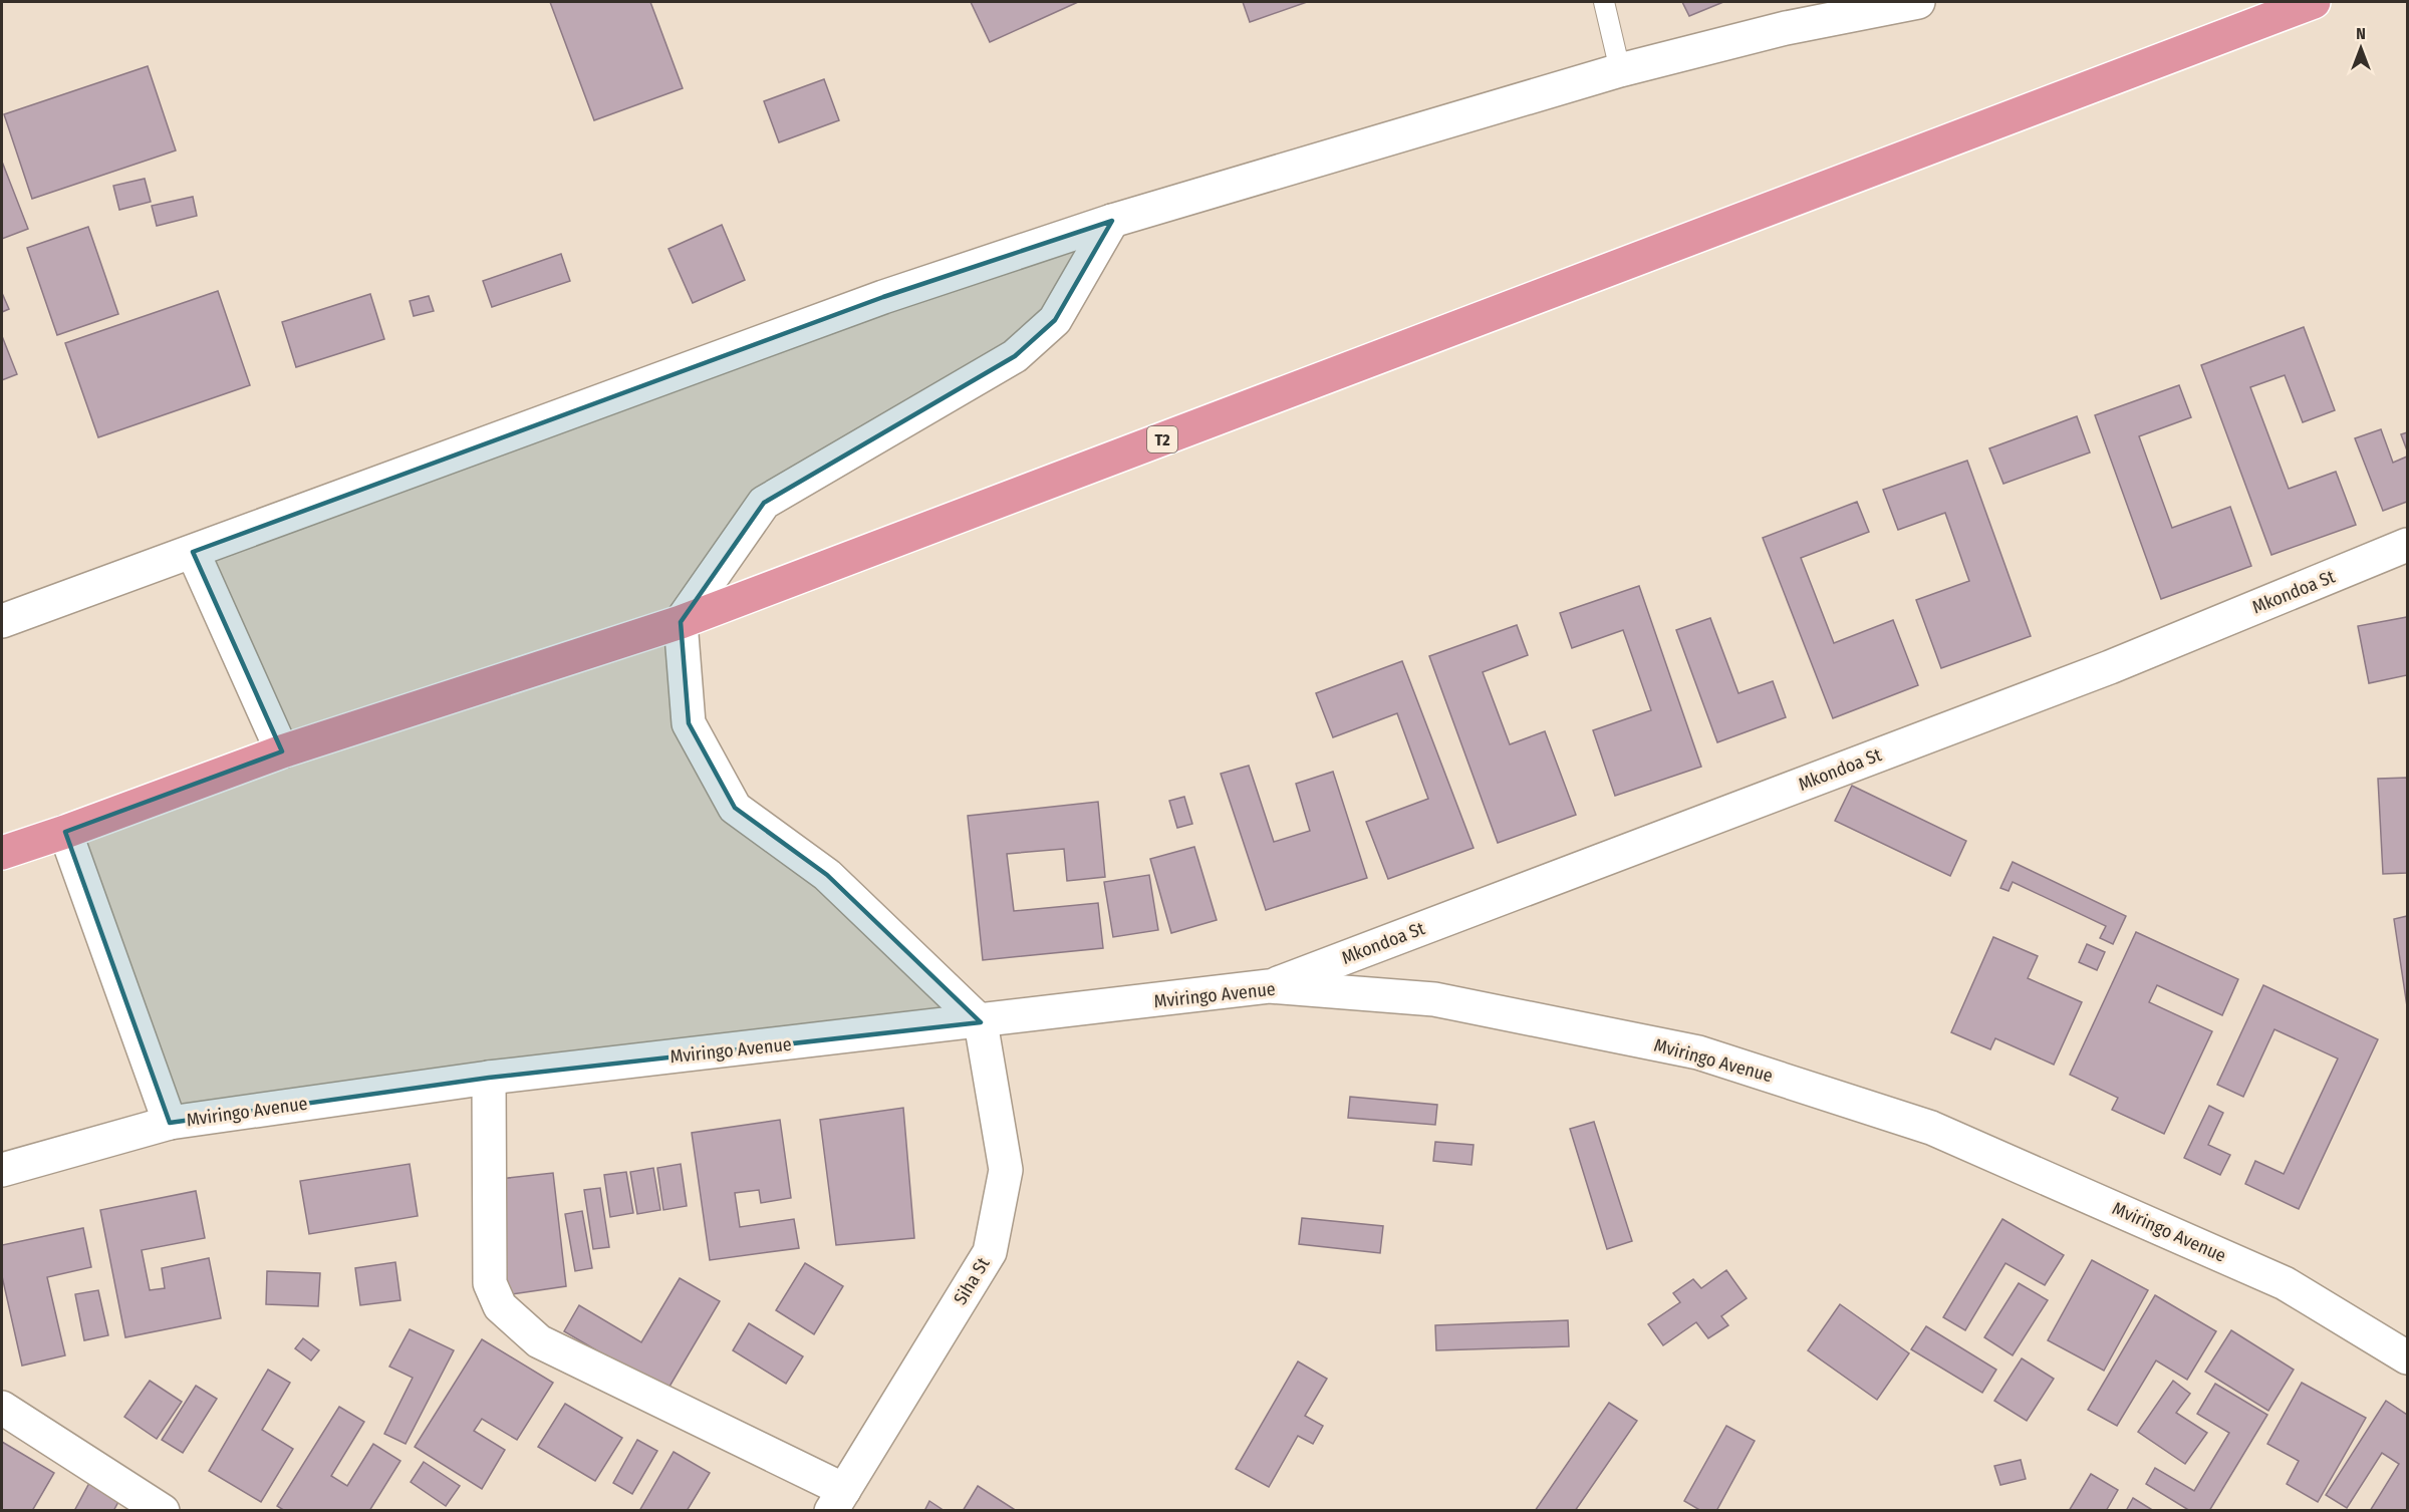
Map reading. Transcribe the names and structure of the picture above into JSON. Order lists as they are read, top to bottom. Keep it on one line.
{"streets":{"highway":["T2"],"street":["Mkondoa St","Mviringo Avenue","Siha St"]},"crossings":[["Mkondoa St","Mviringo Avenue"],["Mviringo Avenue","Siha St"]],"north":"top"}
